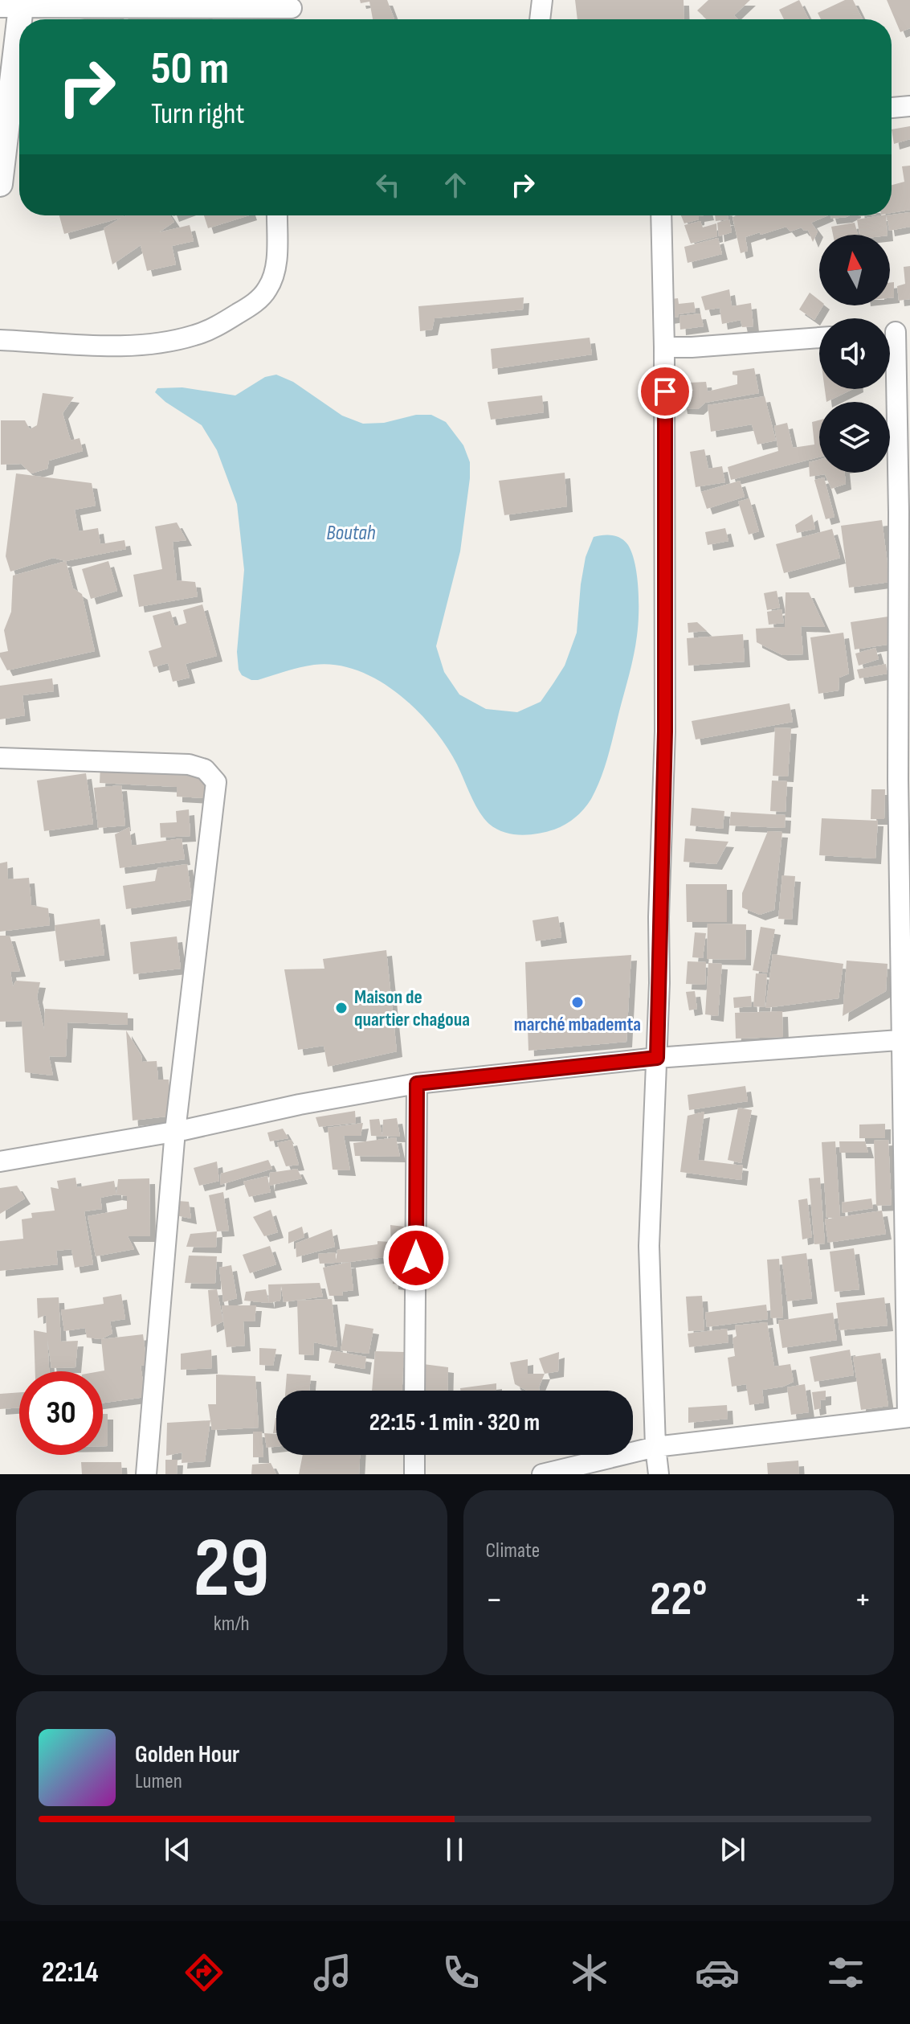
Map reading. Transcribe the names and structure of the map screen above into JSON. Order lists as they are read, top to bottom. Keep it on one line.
{"water":["Boutah"],"places":["marché mbademta","Maison de quartier chagoua"],"north":"top","page":{"turn":["50 m","Turn right"],"limit":"30","trip":"22:15 · 1 min · 320 m","tile":[["29","km/h"],"Climate"],"heat":["−","22°","+"],"song":["Golden Hour","Lumen"],"tabs":"22:14"}}
